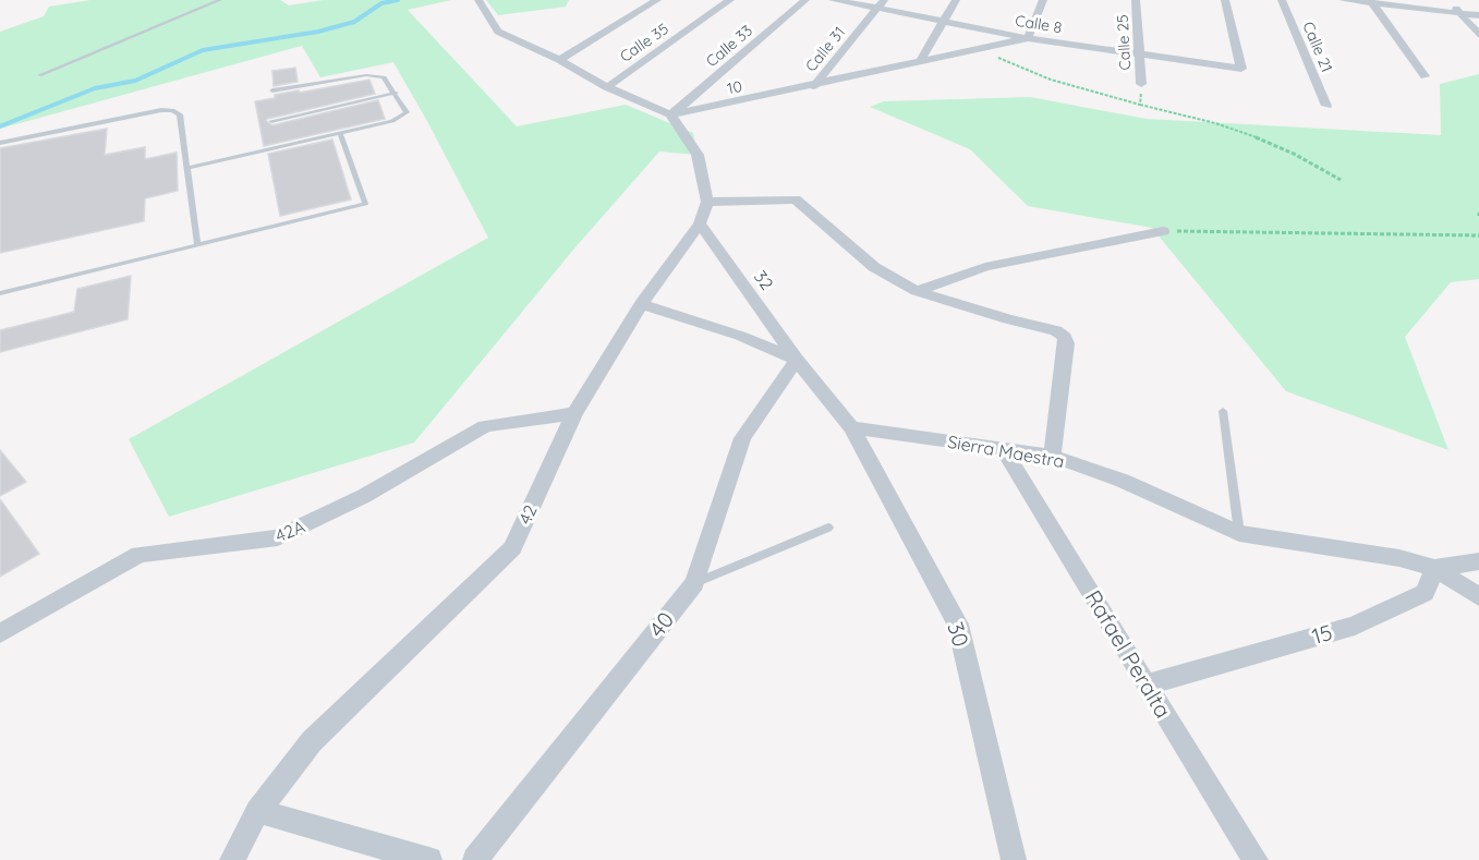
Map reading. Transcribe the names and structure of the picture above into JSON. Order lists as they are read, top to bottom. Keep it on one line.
{"streets":{"street":["Calle 8","Calle 35","Calle 25","Calle 33","Calle 21","Calle 31","10","32","Sierra Maestra","42","42A","40","30","15","Rafael Peralta"]},"crossings":[["Calle 8","Calle 25"],["Calle 8","Calle 31"],["Calle 8","10"],["Calle 33","10"],["Calle 31","10"],["32","42"],["32","40"],["Sierra Maestra","30"],["Sierra Maestra","15"],["Sierra Maestra","Rafael Peralta"],["42","42A"],["15","Rafael Peralta"]]}
